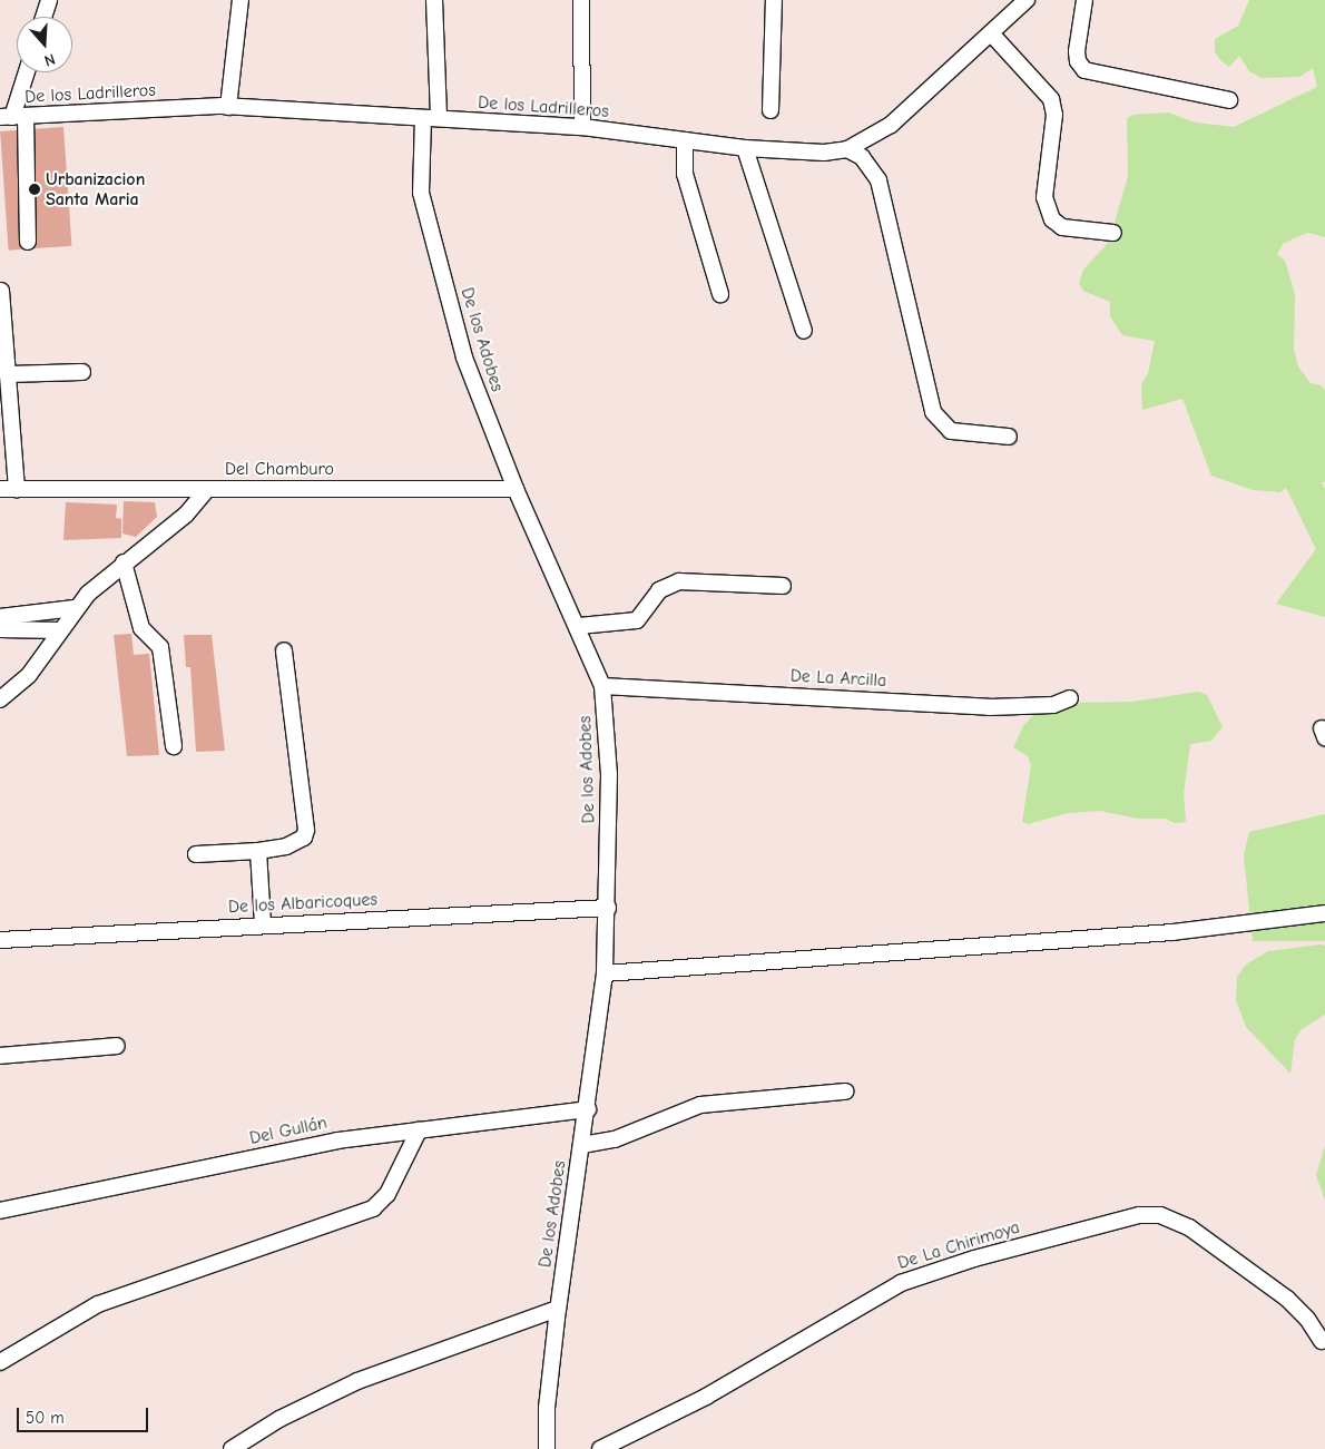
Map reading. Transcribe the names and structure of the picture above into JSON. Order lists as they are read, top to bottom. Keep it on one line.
{"streets":{"street":["De los Ladrilleros","De los Adobes","Del Chamburo","De La Arcilla","De los Albaricoques","Del Gullán","De La Chirimoya"]},"crossings":[["De los Ladrilleros","De los Adobes"],["De los Adobes","Del Chamburo"],["De los Adobes","De La Arcilla"],["De los Adobes","De los Albaricoques"],["De los Adobes","Del Gullán"]],"places":["Urbanizacion Santa Maria"],"scale_bar":"50 m","north":"bottom"}
